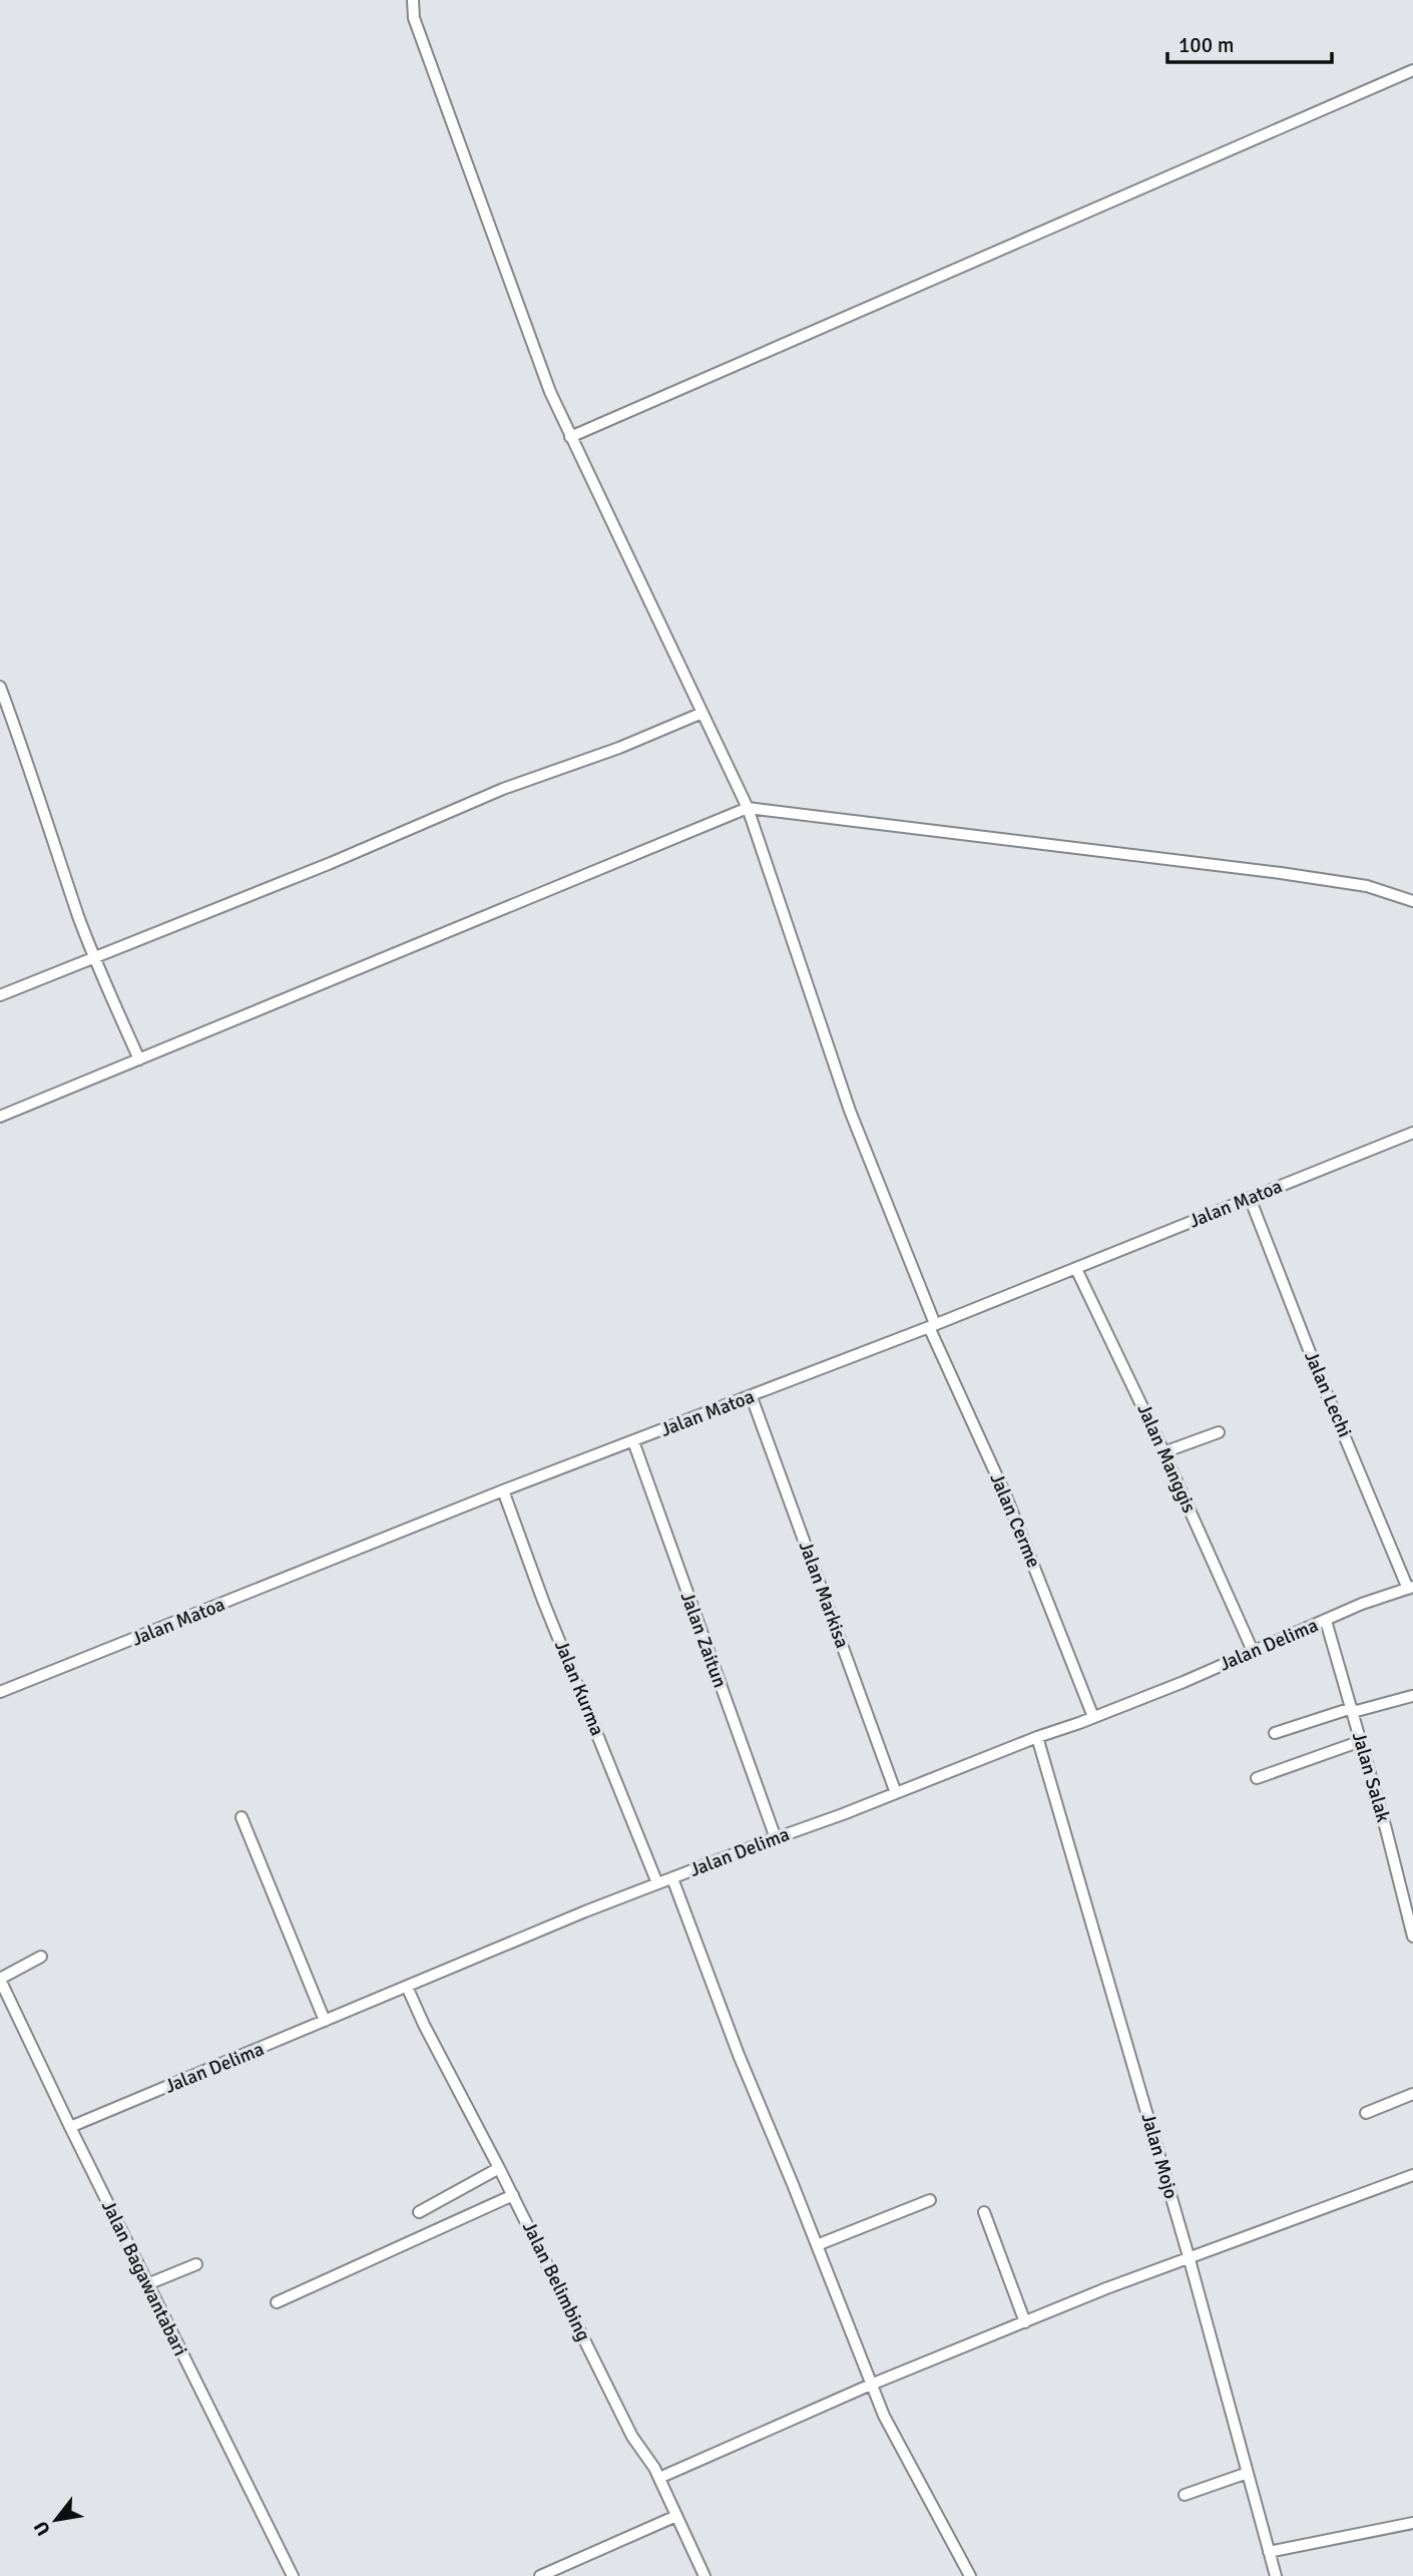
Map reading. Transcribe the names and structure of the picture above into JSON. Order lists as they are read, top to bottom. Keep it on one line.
{"streets":{"street":["Jalan Matoa","Jalan Lechi","Jalan Manggis","Jalan Cerme","Jalan Markisa","Jalan Zaitun","Jalan Delima","Jalan Kurma","Jalan Salak","Jalan Mojo","Jalan Bagawantabari","Jalan Belimbing"]},"crossings":[["Jalan Matoa","Jalan Lechi"],["Jalan Matoa","Jalan Manggis"],["Jalan Matoa","Jalan Cerme"],["Jalan Matoa","Jalan Markisa"],["Jalan Matoa","Jalan Zaitun"],["Jalan Matoa","Jalan Kurma"],["Jalan Lechi","Jalan Delima"],["Jalan Manggis","Jalan Delima"],["Jalan Cerme","Jalan Delima"],["Jalan Markisa","Jalan Delima"],["Jalan Zaitun","Jalan Delima"],["Jalan Delima","Jalan Kurma"],["Jalan Delima","Jalan Salak"],["Jalan Delima","Jalan Mojo"],["Jalan Delima","Jalan Bagawantabari"],["Jalan Delima","Jalan Belimbing"]],"scale_bar":"100 m","north":"bottom left"}
